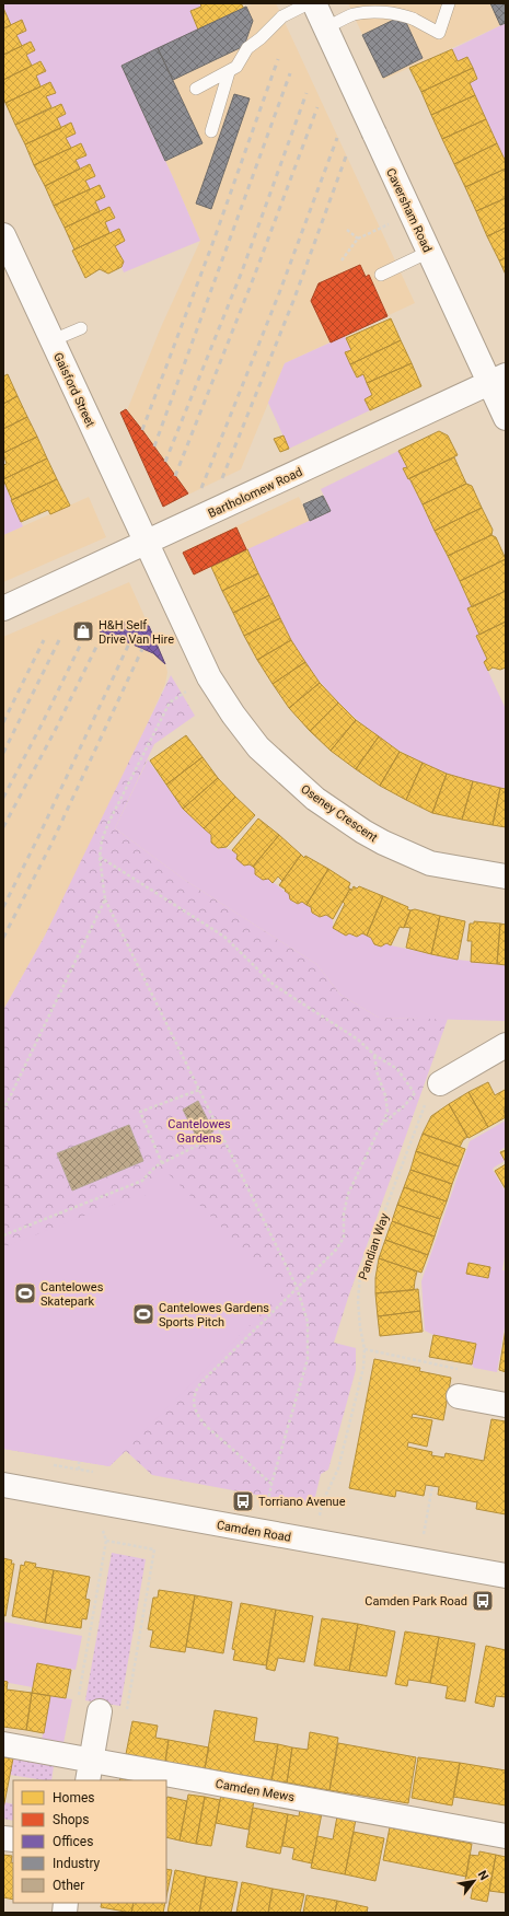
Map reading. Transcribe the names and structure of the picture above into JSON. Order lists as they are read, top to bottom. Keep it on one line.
{"streets":{"main road":["Caversham Road","Gaisford Street","Bartholomew Road","Oseney Crescent","Camden Road","Camden Mews"],"path":["Pandian Way"]},"crossings":[["Caversham Road","Bartholomew Road"],["Gaisford Street","Bartholomew Road"],["Gaisford Street","Oseney Crescent"],["Bartholomew Road","Oseney Crescent"],["Pandian Way","Camden Road"]],"parks":["Cantelowes Gardens"],"places":{"shop":["H&H Self Drive Van Hire"],"sports":["Cantelowes Skatepark","Cantelowes Gardens Sports Pitch"],"bus stop":["Torriano Avenue","Camden Park Road"]},"legend":["Homes","Shops","Offices","Industry","Other"],"north":"top right"}
